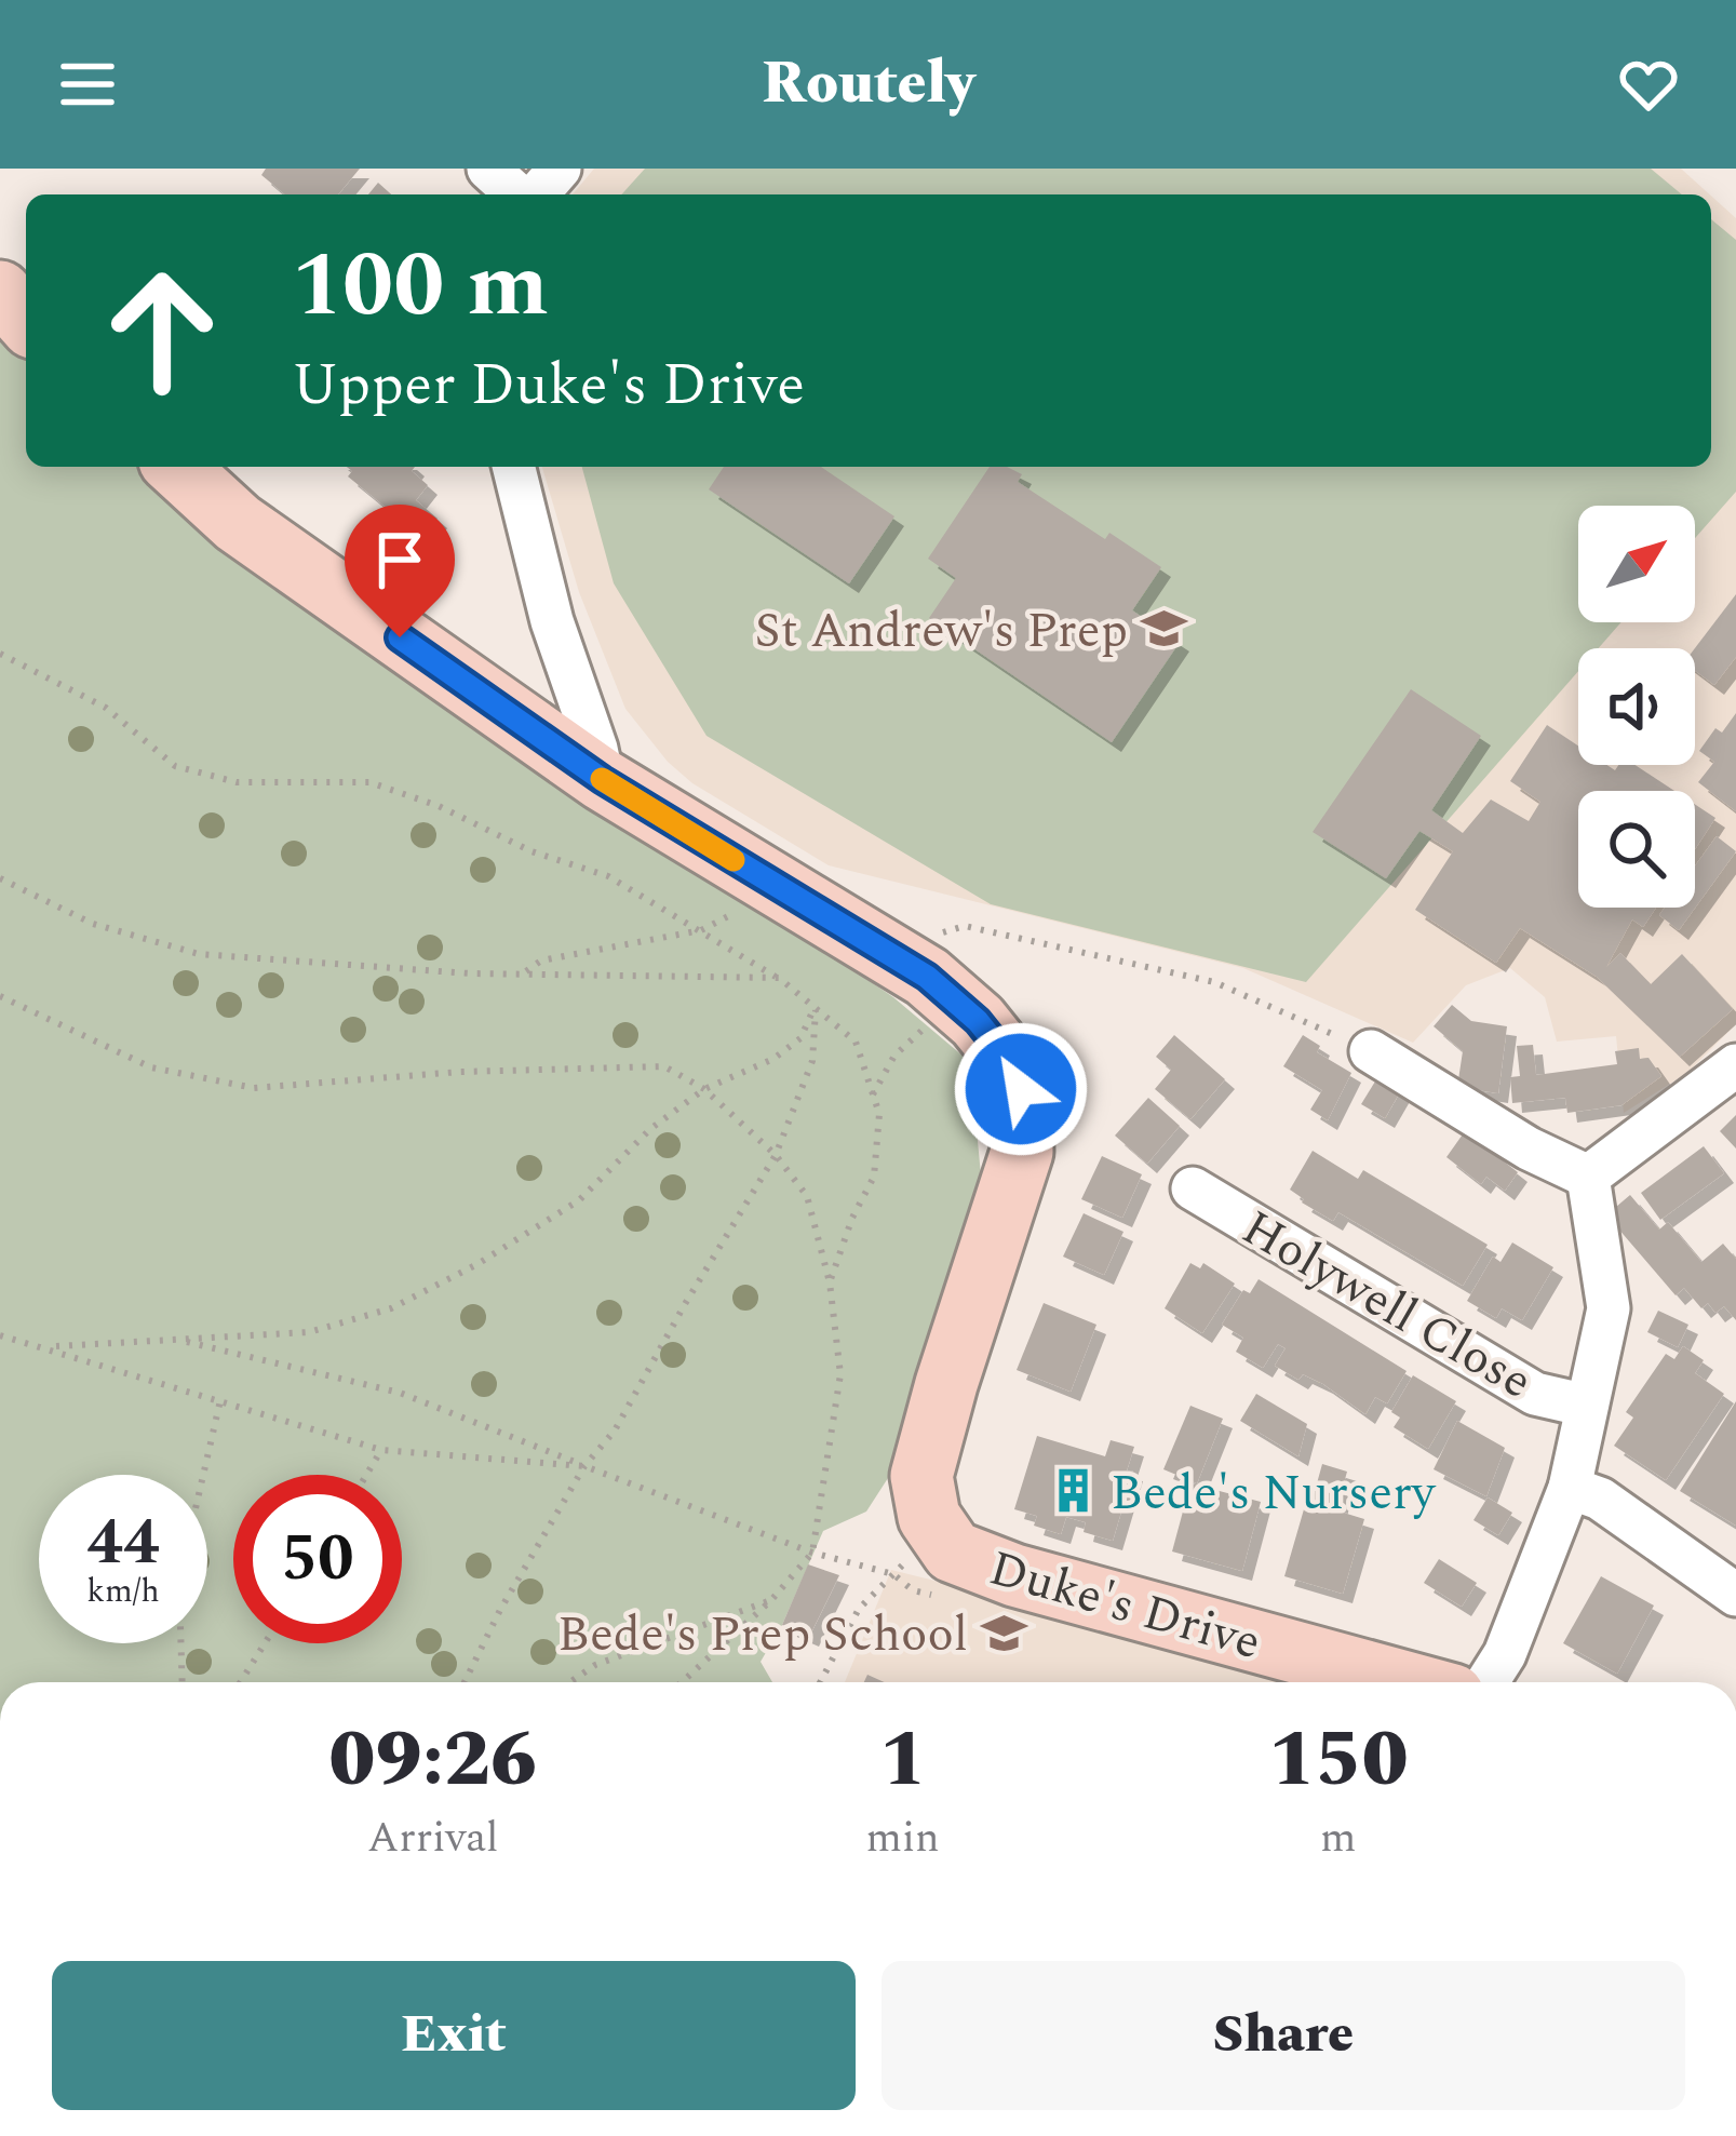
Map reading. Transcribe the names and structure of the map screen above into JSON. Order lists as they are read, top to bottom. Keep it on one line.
{"streets":{"main road":["Duke's Drive"],"street":["Holywell Close"]},"places":{"school or university":["St Andrew's Prep","Bede's Prep School"],"building":["Bede's Nursery"]},"north":"top right","page":{"header":"Routely","turn":["100 m","Upper Duke's Drive"],"speed":"44 km/h","limit":"50","eta":["09:26","Arrival","1","min","150","m"],"buttons":["Exit","Share"]}}
